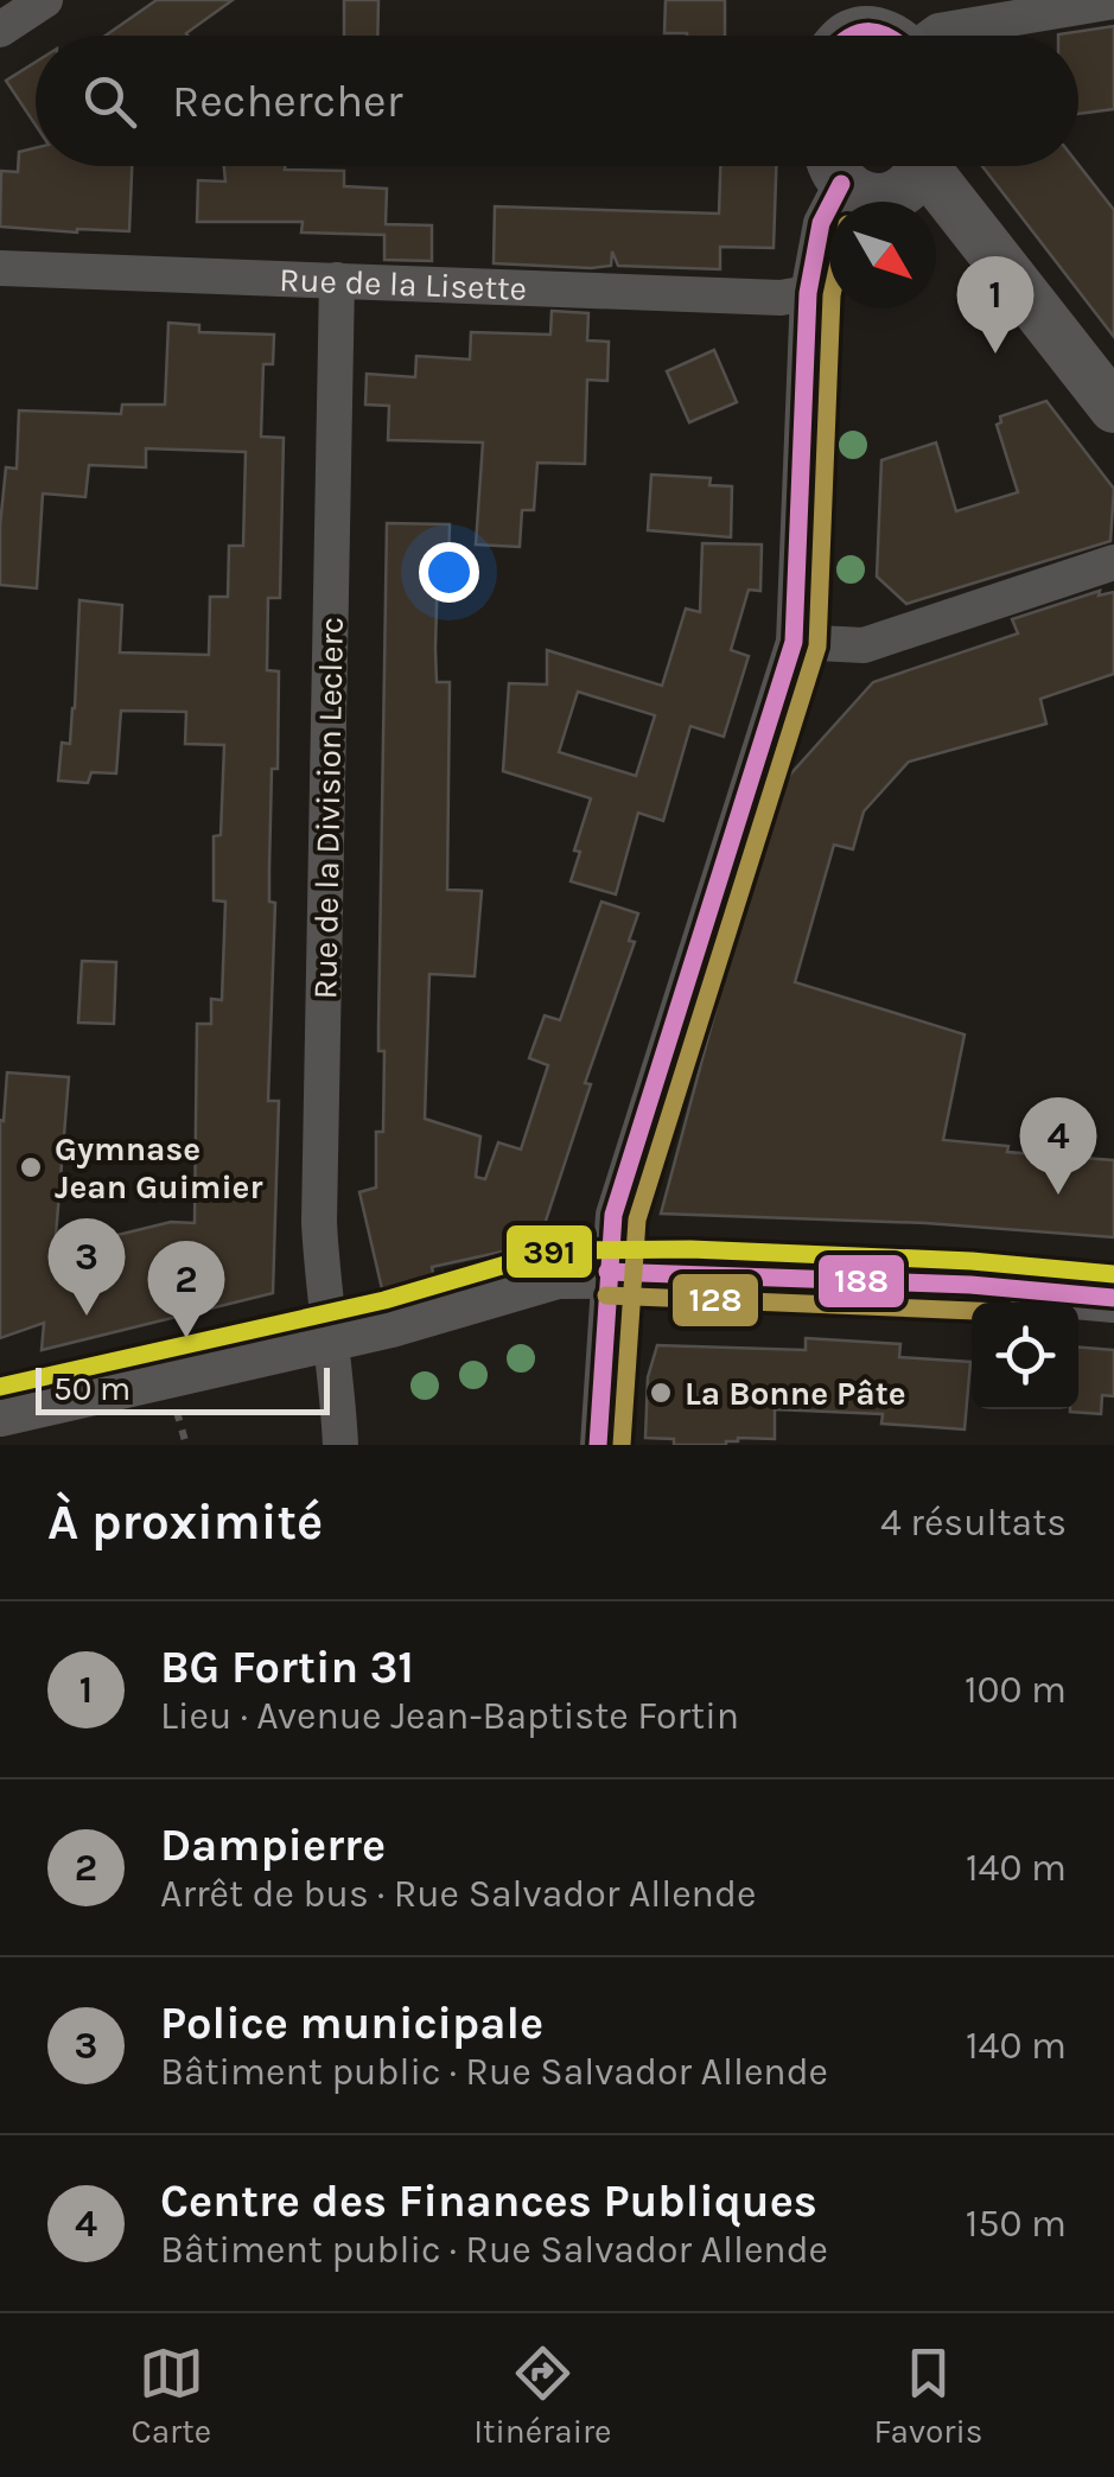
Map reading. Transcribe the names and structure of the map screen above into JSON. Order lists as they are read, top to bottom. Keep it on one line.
{"streets":{"street":["Rue de la Lisette","Rue de la Division Leclerc"]},"crossings":[["Rue de la Lisette","Rue de la Division Leclerc"]],"places":["Gymnase Jean Guimier","La Bonne Pâte"],"lines":["transit line 188","transit line 128","transit line 391"],"scale_bar":"50 m","north":"bottom right","page":{"search":"Rechercher","pins":["1","4","3","2"],"scale":"50 m","heading":["À proximité","4 résultats"],"list":[{"mark":"1","name":"BG Fortin 31","note":"Lieu · Avenue Jean-Baptiste Fortin","value":"100 m"},{"mark":"2","name":"Dampierre","note":"Arrêt de bus · Rue Salvador Allende","value":"140 m"},{"mark":"3","name":"Police municipale","note":"Bâtiment public · Rue Salvador Allende","value":"140 m"},{"mark":"4","name":"Centre des Finances Publiques","note":"Bâtiment public · Rue Salvador Allende","value":"150 m"}],"nav":["Carte","Itinéraire","Favoris"]}}
